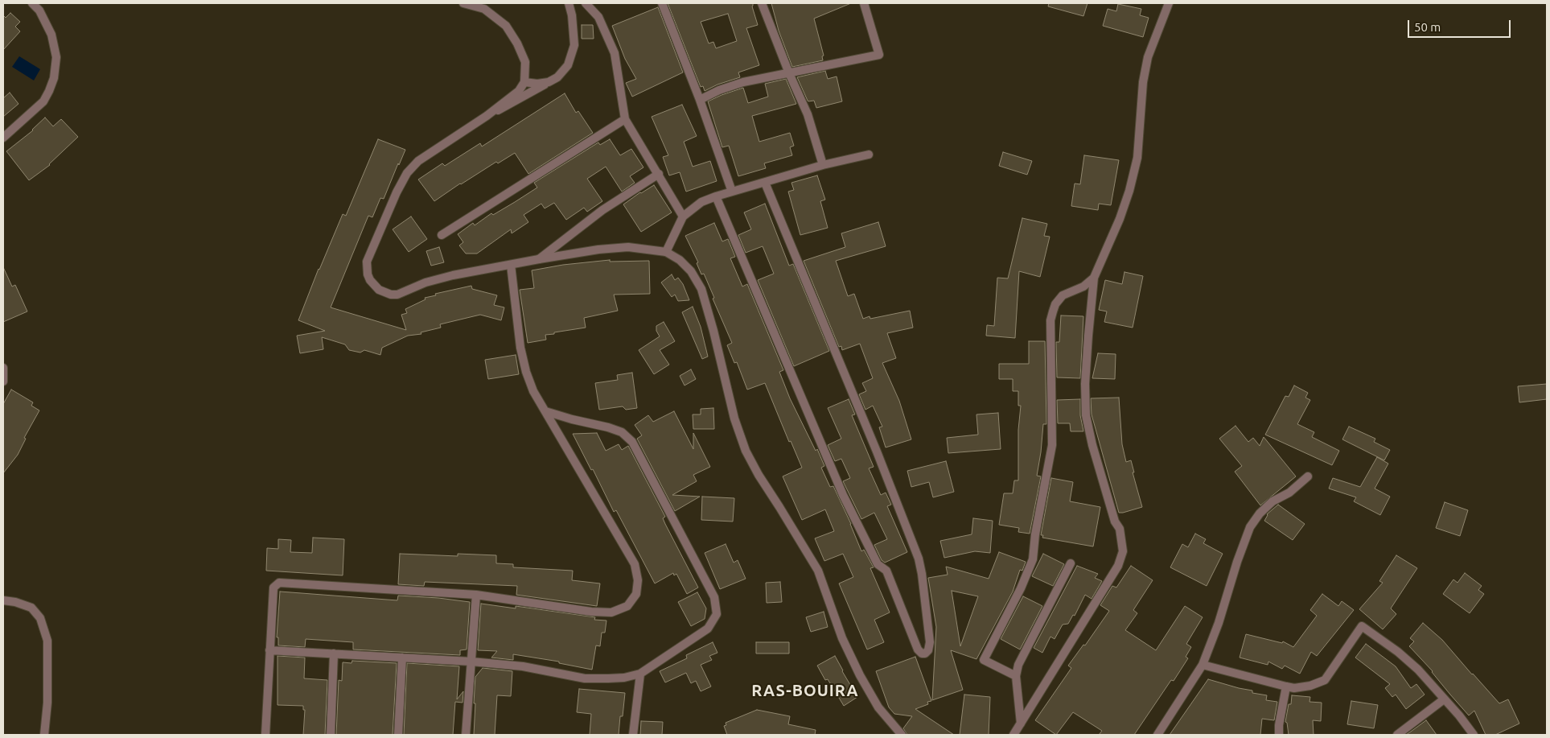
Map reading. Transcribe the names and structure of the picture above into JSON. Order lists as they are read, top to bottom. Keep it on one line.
{"districts":["RAS-BOUIRA"],"scale_bar":"50 m"}
